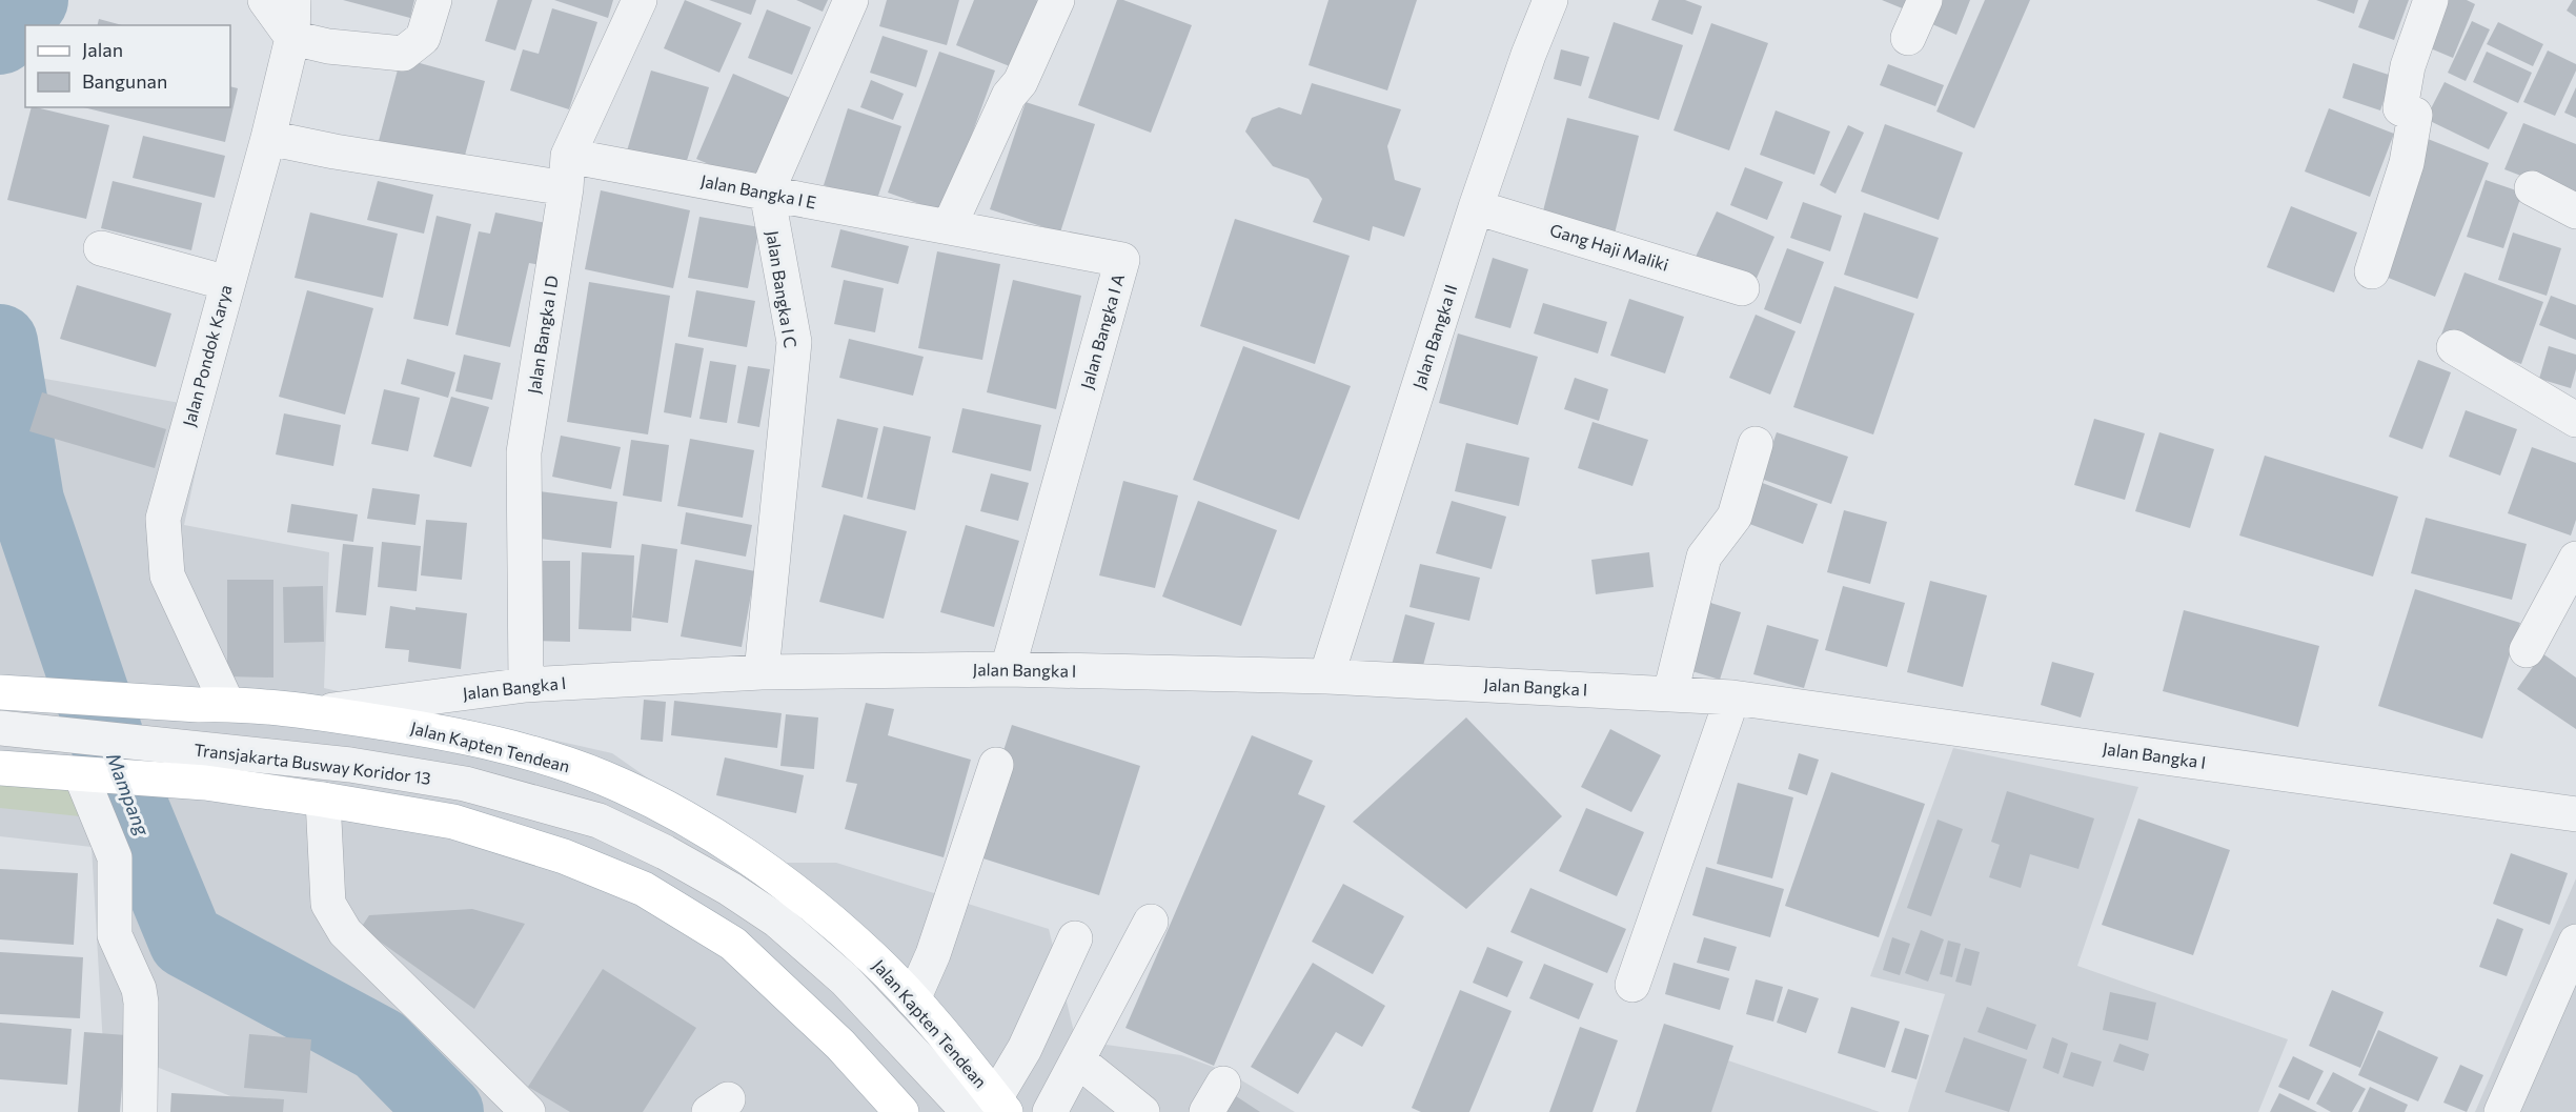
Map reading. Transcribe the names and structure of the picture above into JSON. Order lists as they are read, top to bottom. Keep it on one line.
{"streets":{"main road":["Jalan Kapten Tendean"],"street":["Jalan Bangka I E","Gang Haji Maliki","Jalan Bangka I C","Jalan Bangka I A","Jalan Bangka I D","Jalan Bangka II","Jalan Pondok Karya","Jalan Bangka I","Transjakarta Busway Koridor 13"]},"crossings":[["Jalan Bangka I E","Jalan Bangka I C"],["Jalan Bangka I E","Jalan Bangka I A"],["Jalan Bangka I E","Jalan Bangka I D"],["Jalan Bangka I E","Jalan Pondok Karya"],["Gang Haji Maliki","Jalan Bangka II"],["Jalan Bangka I C","Jalan Bangka I"],["Jalan Bangka I A","Jalan Bangka I"],["Jalan Bangka I D","Jalan Bangka I"],["Jalan Bangka II","Jalan Bangka I"],["Jalan Pondok Karya","Jalan Kapten Tendean"],["Jalan Bangka I","Jalan Kapten Tendean"],["Jalan Kapten Tendean","Transjakarta Busway Koridor 13"]],"water":["Mampang"],"legend":["Jalan","Bangunan"]}
